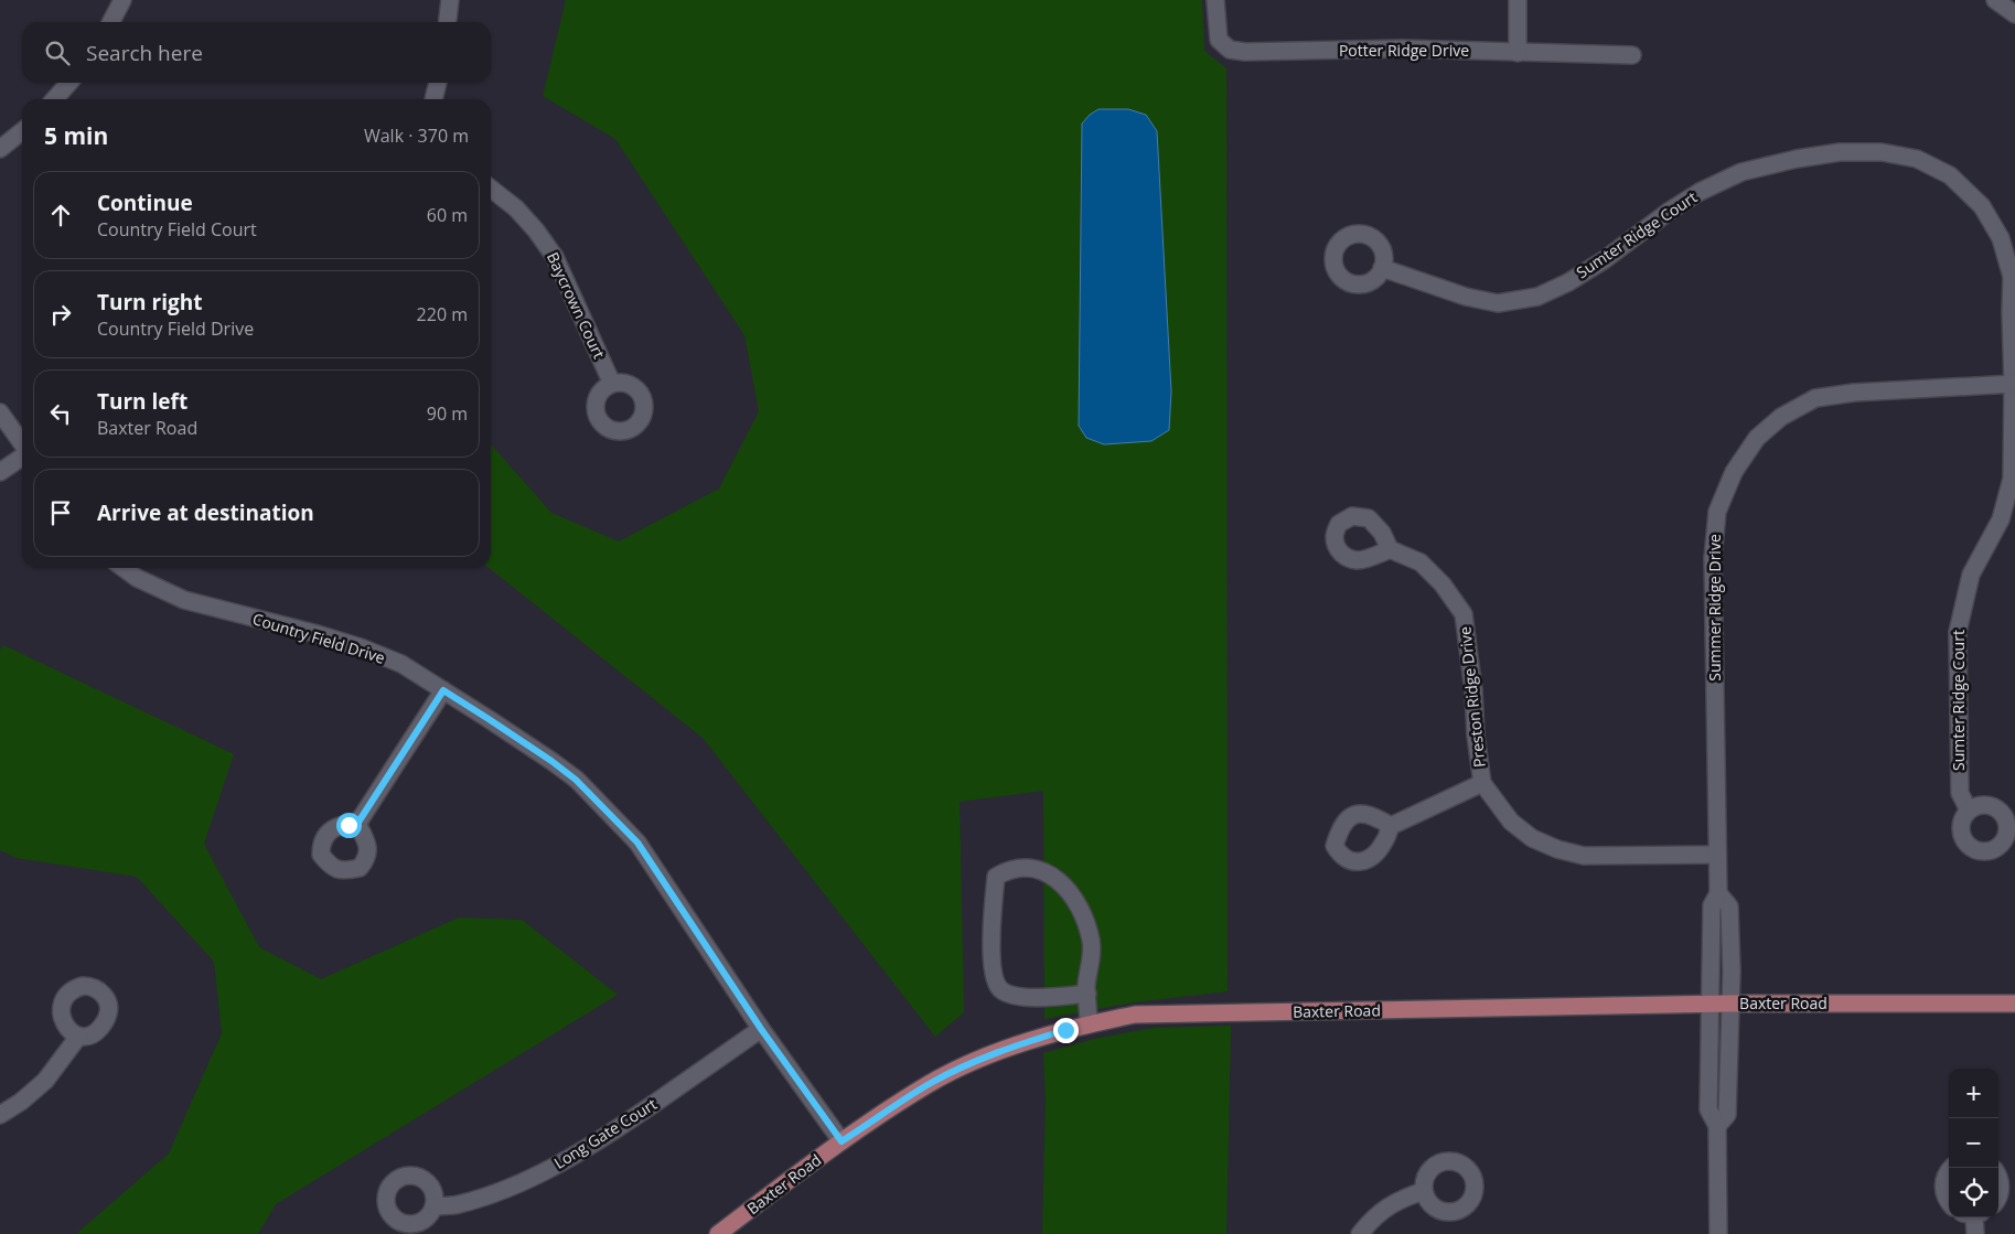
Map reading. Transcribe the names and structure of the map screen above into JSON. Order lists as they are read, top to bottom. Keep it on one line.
{"streets":{"main road":["Baxter Road"],"street":["Potter Ridge Drive","Sumter Ridge Court","Baycrown Court","Summer Ridge Drive","Country Field Drive","Preston Ridge Drive","Long Gate Court"]},"crossings":[["Sumter Ridge Court","Summer Ridge Drive"],["Summer Ridge Drive","Preston Ridge Drive"],["Summer Ridge Drive","Baxter Road"],["Country Field Drive","Baxter Road"],["Country Field Drive","Long Gate Court"]],"page":{"search":"Search here","heading":["5 min","Walk · 370 m"],"list":[["Continue","Country Field Court","60 m"],["Turn right","Country Field Drive","220 m"],["Turn left","Baxter Road","90 m"],"Arrive at destination"],"map_buttons":["+","−"]}}
